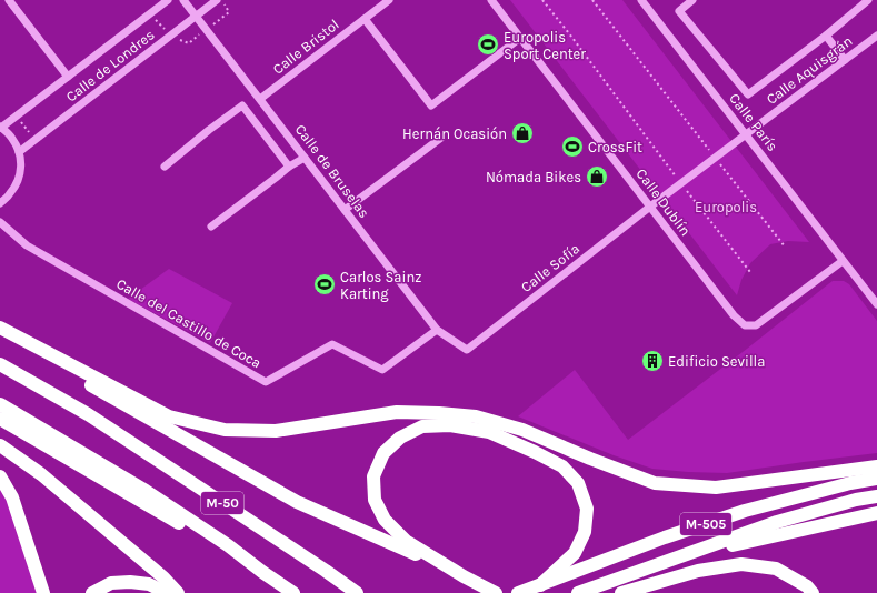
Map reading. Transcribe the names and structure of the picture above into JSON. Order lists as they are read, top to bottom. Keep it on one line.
{"streets":{"highway":["M-50","M-505"],"street":["Calle Bristol","Calle de Londres","Calle Aquisgrán","Calle París","Calle de Bruselas","Calle Dublín","Calle Sofía","Calle del Castillo de Coca"]},"crossings":[["Calle Bristol","Calle de Bruselas"],["Calle de Londres","Calle de Bruselas"],["Calle Aquisgrán","Calle París"],["Calle Aquisgrán","Calle Dublín"],["Calle Aquisgrán","Calle Sofía"],["Calle París","Calle Dublín"],["Calle de Bruselas","Calle Sofía"],["Calle de Bruselas","Calle del Castillo de Coca"],["Calle Dublín","Calle Sofía"]],"parks":["Europolis"],"places":{"sports":["Europolis Sport Center","CrossFit","Carlos Sainz Karting"],"shop":["Hernán Ocasión","Nómada Bikes"],"building":["Edificio Sevilla"]}}
